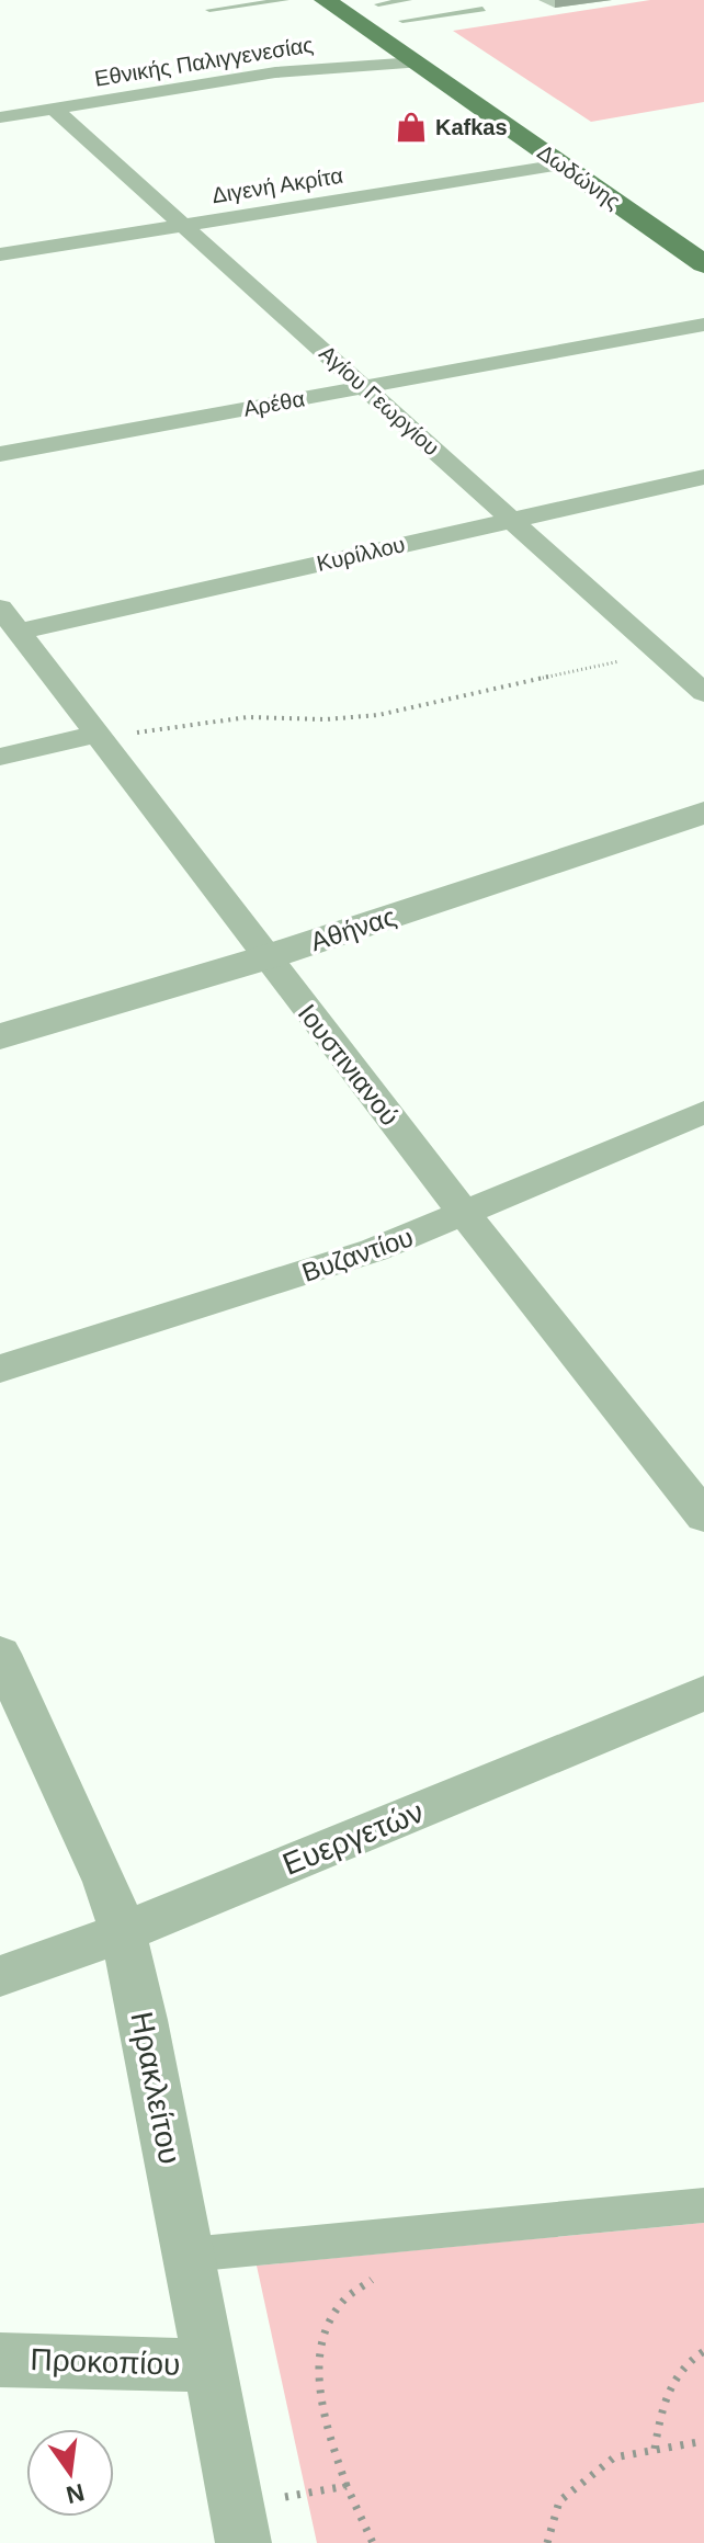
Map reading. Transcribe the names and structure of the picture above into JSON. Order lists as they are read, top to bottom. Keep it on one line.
{"streets":{"main road":["Δωδώνης"],"street":["Εθνικής Παλιγγενεσίας","Διγενή Ακρίτα","Αγίου Γεωργίου","Αρέθα","Κυρίλλου","Αθήνας","Ιουστινιανού","Βυζαντίου","Ευεργετών","Ηρακλείτου","Προκοπίου"]},"crossings":[["Εθνικής Παλιγγενεσίας","Δωδώνης"],["Εθνικής Παλιγγενεσίας","Αγίου Γεωργίου"],["Δωδώνης","Διγενή Ακρίτα"],["Διγενή Ακρίτα","Αγίου Γεωργίου"],["Αγίου Γεωργίου","Αρέθα"],["Αγίου Γεωργίου","Κυρίλλου"],["Κυρίλλου","Ιουστινιανού"],["Αθήνας","Ιουστινιανού"],["Ιουστινιανού","Βυζαντίου"],["Ευεργετών","Ηρακλείτου"],["Ηρακλείτου","Προκοπίου"]],"places":{"shop":["Kafkas"]},"north":"bottom"}
